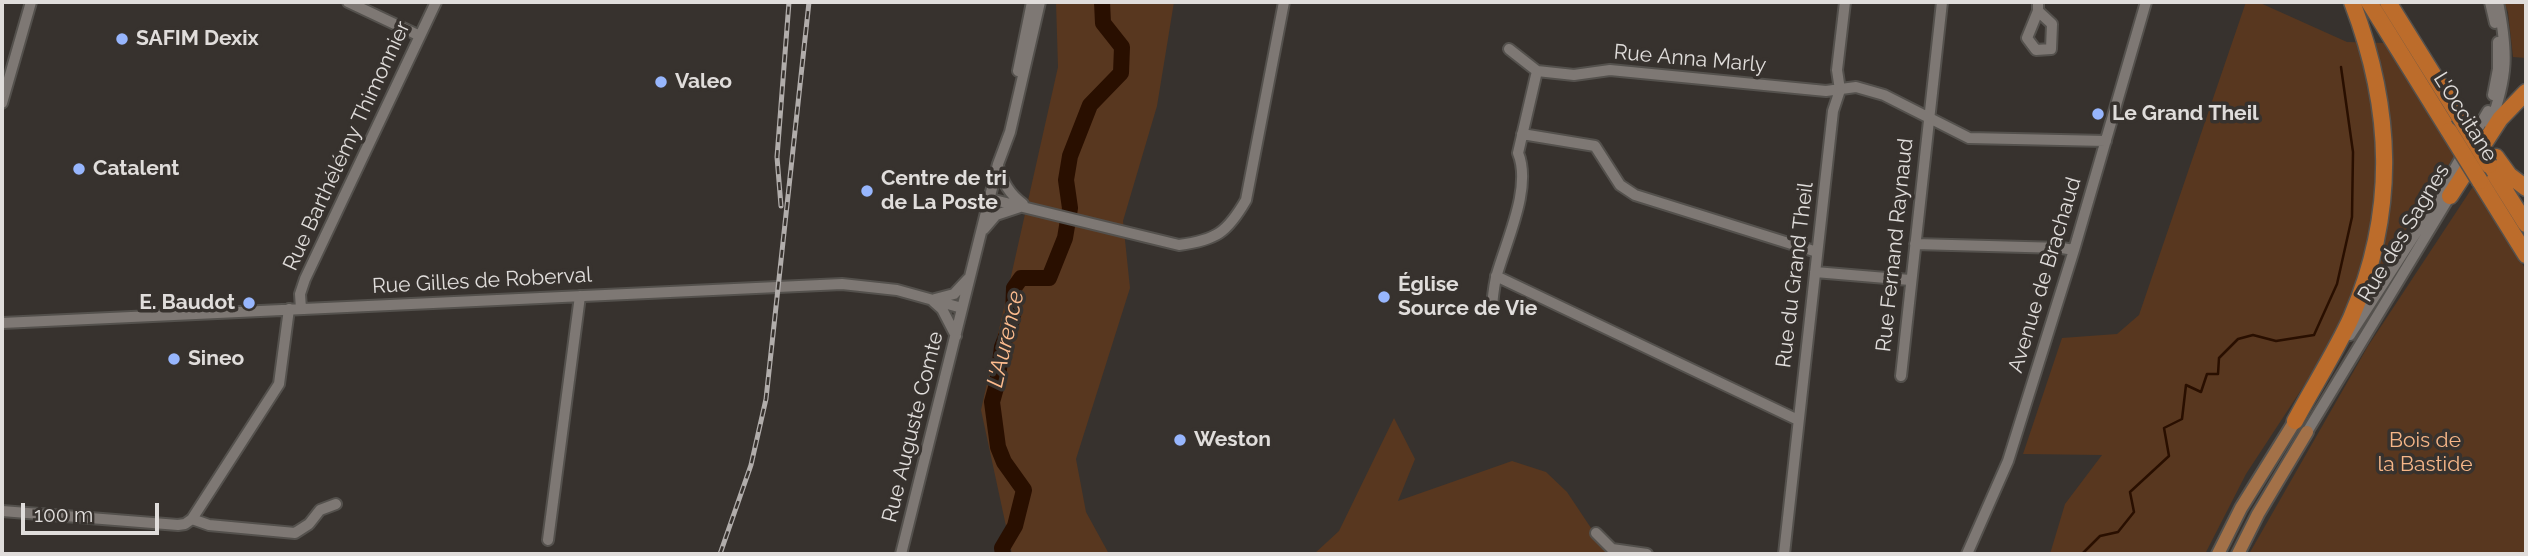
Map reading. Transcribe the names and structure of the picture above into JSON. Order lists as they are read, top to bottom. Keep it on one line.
{"streets":{"highway":["L'Occitane"],"street":["Rue Anna Marly","Rue Barthélémy Thimonnier","Rue des Sagnes","Rue Fernand Raynaud","Rue du Grand Theil","Avenue de Brachaud","Rue Gilles de Roberval","Rue Auguste Comte"]},"crossings":[["Rue Anna Marly","Rue Fernand Raynaud"],["Rue Anna Marly","Rue du Grand Theil"],["Rue Anna Marly","Avenue de Brachaud"],["Rue Barthélémy Thimonnier","Rue Gilles de Roberval"],["Rue Gilles de Roberval","Rue Auguste Comte"]],"water":["L'Aurence"],"parks":["Bois de la Bastide"],"places":["SAFIM Dexix","Valeo","Le Grand Theil","Catalent","Centre de tri de La Poste","Église Source de Vie","E. Baudot","Sineo","Weston"],"scale_bar":"100 m"}
